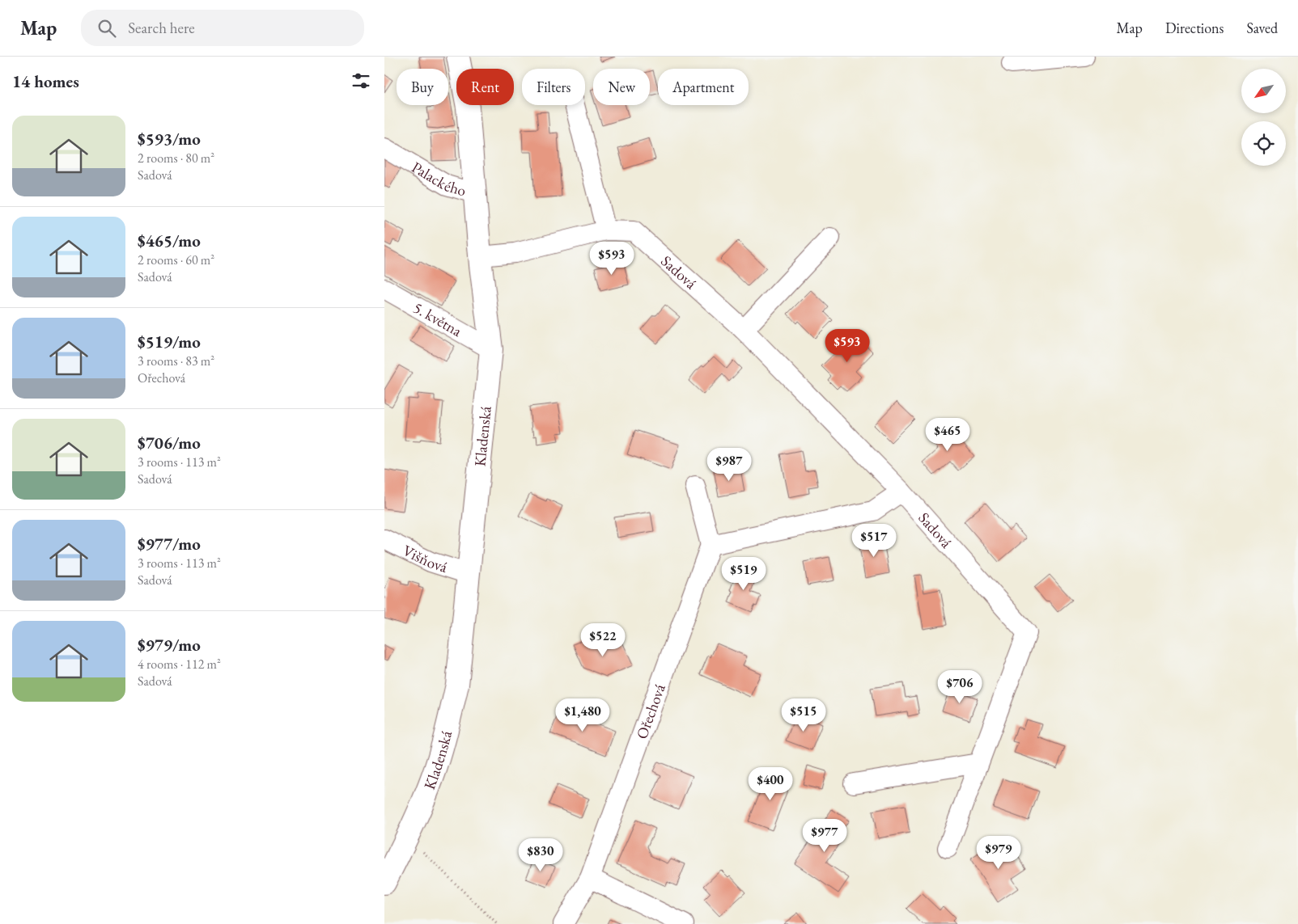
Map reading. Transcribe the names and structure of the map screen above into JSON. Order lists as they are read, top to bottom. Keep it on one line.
{"streets":{"street":["Palackého","Sadová","5. května","Kladenská","Višňová","Ořechová"]},"crossings":[["Palackého","Kladenská"],["Sadová","Kladenská"],["5. května","Kladenská"],["Kladenská","Višňová"]],"north":"bottom left","page":{"header":"Map","search":"Search here","nav":["Map","Directions","Saved"],"heading":"14 homes","chip":["Buy","Rent","Filters","New","Apartment"],"list":[{"name":"$593/mo","note":"2 rooms · 80 m² · Sadová"},{"name":"$465/mo","note":"2 rooms · 60 m² · Sadová"},{"name":"$519/mo","note":"3 rooms · 83 m² · Ořechová"},{"name":"$706/mo","note":"3 rooms · 113 m² · Sadová"},{"name":"$977/mo","note":"3 rooms · 113 m² · Sadová"},{"name":"$979/mo","note":"4 rooms · 112 m² · Sadová"}],"price":["$593","$593","$465","$987","$517","$519","$522","$706","$1,480","$515","$400","$977","$979","$830"]}}
